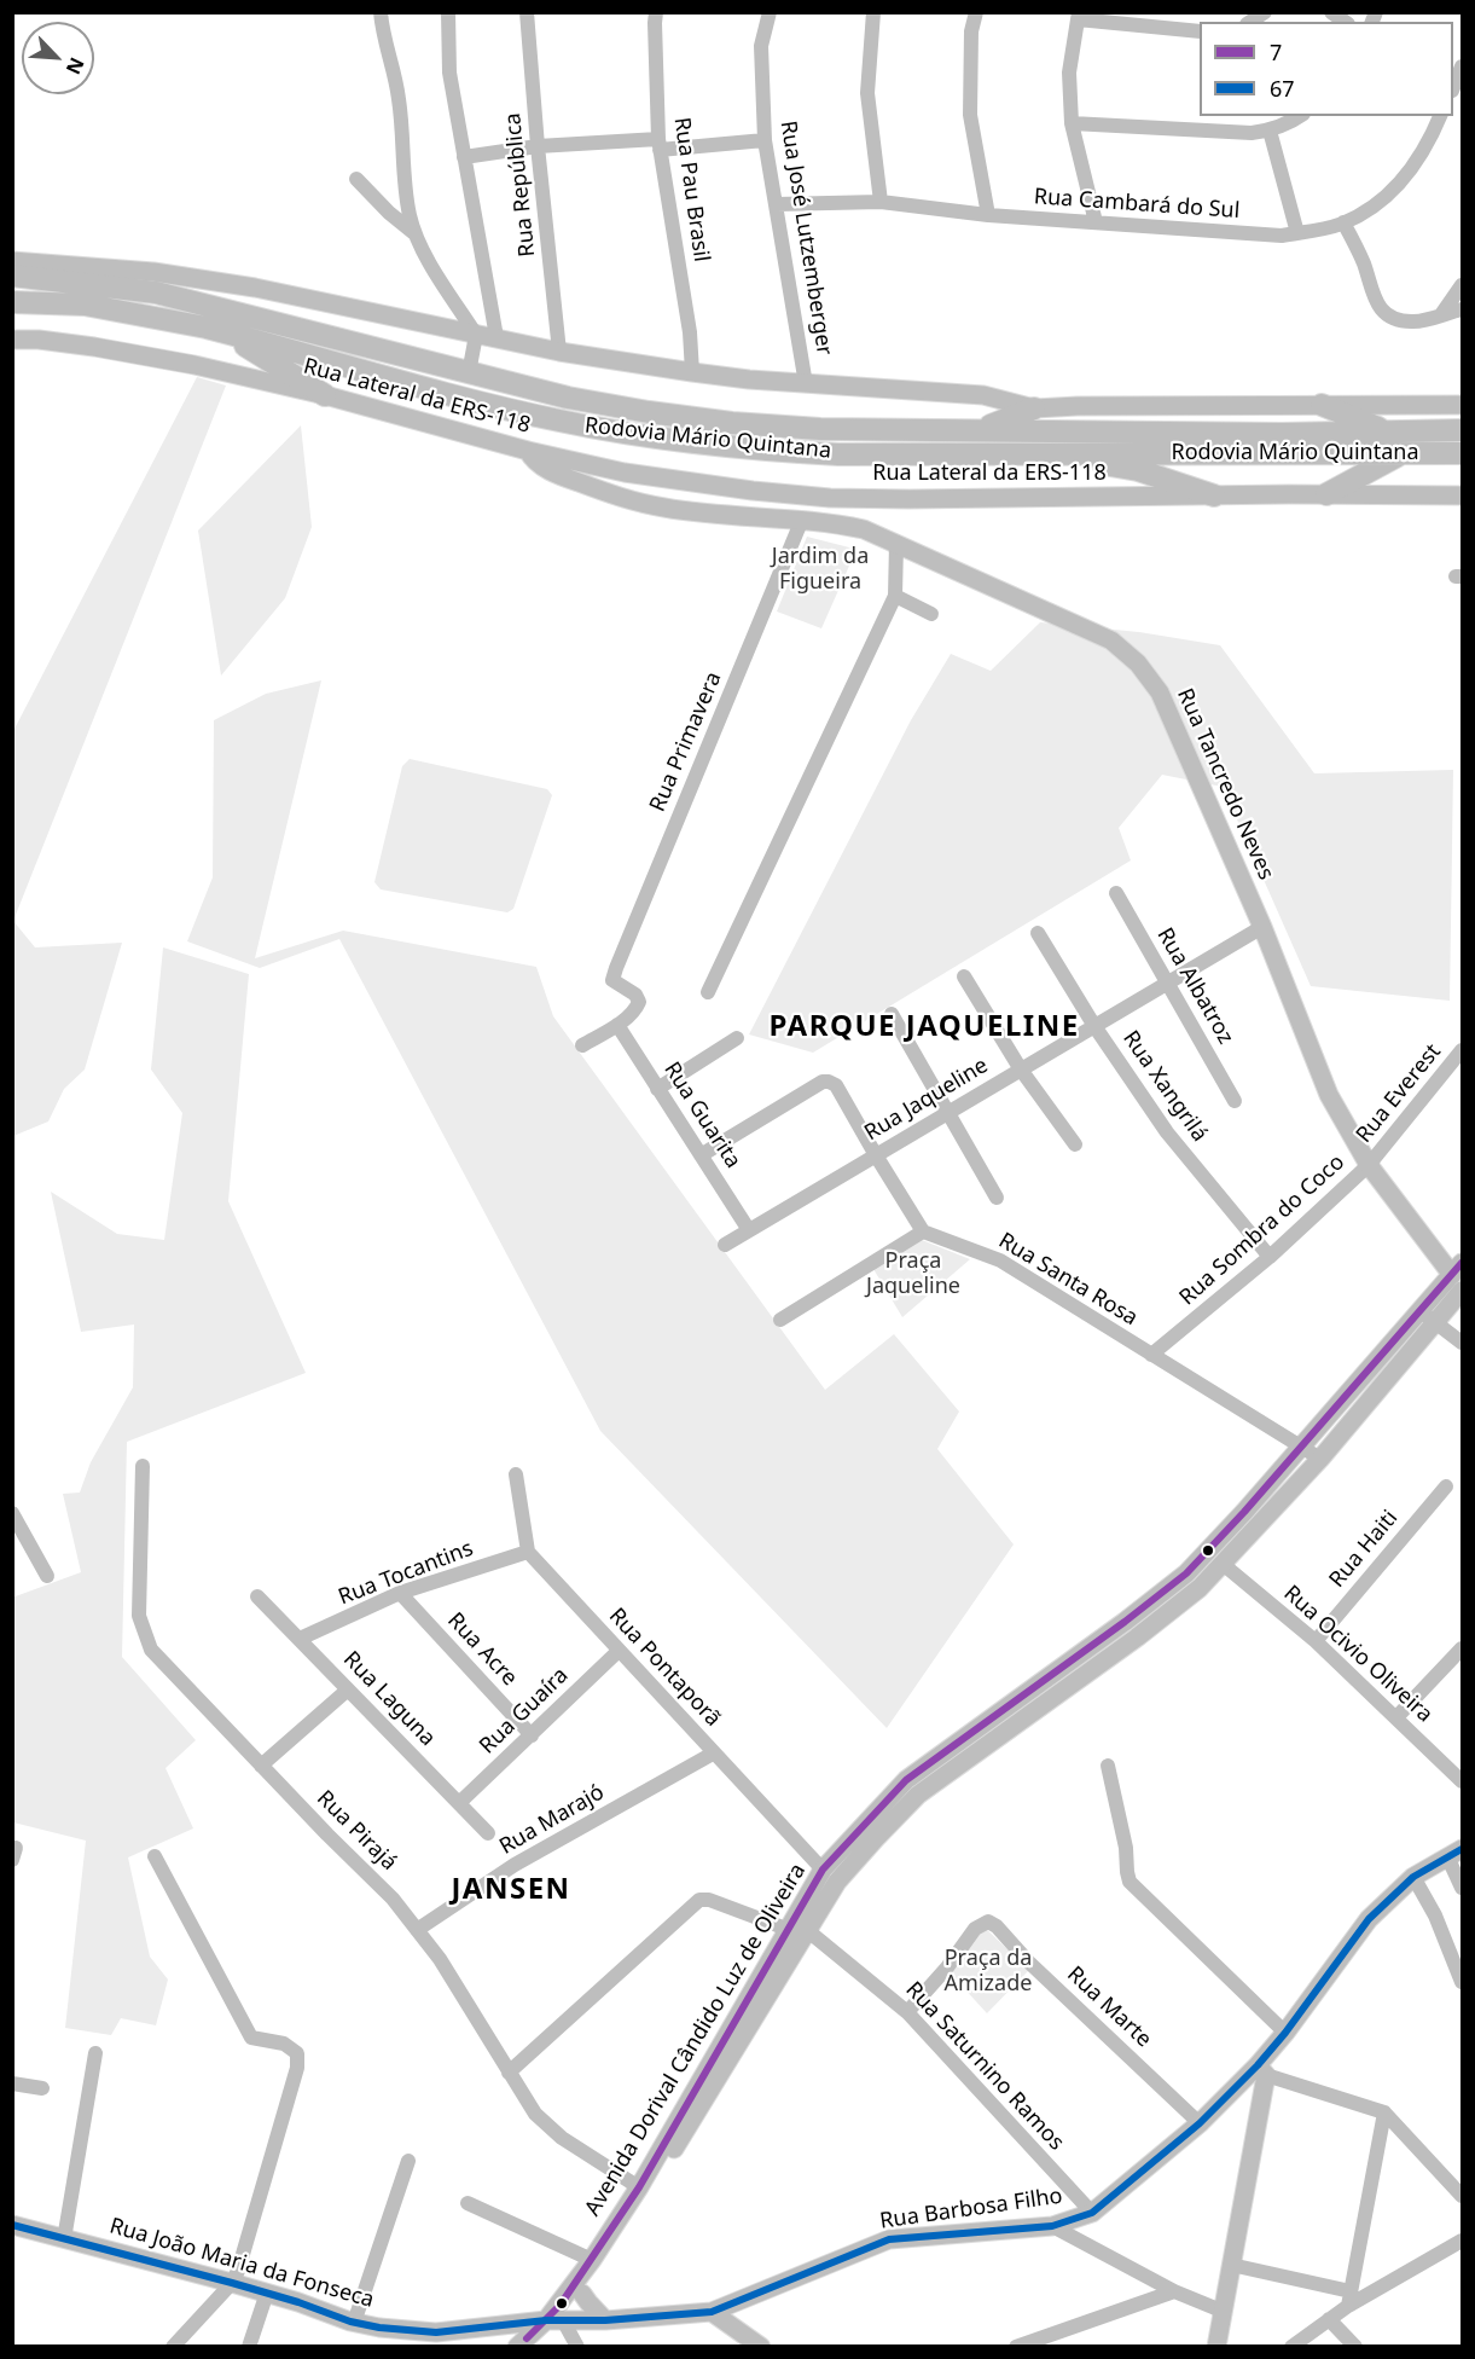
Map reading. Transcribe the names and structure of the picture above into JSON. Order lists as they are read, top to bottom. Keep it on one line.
{"streets":{"highway":["Rodovia Mário Quintana"],"main road":["Rua Lateral da ERS-118","Rua Tancredo Neves","Avenida Dorival Cândido Luz de Oliveira","Rua Barbosa Filho","Rua João Maria da Fonseca"],"street":["Rua República","Rua Pau Brasil","Rua Cambará do Sul","Rua José Lutzemberger","Rua Primavera","Rua Albatroz","Rua Xangrilá","Rua Everest","Rua Jaqueline","Rua Guarita","Rua Sombra do Coco","Rua Santa Rosa","Rua Haiti","Rua Tocantins","Rua Acre","Rua Ocivio Oliveira","Rua Pontaporã","Rua Laguna","Rua Guaíra","Rua Marajó","Rua Pirajá","Rua Marte","Rua Saturnino Ramos"]},"crossings":[["Rua Cambará do Sul","Rua José Lutzemberger"],["Rua Lateral da ERS-118","Rua Tancredo Neves"],["Rua Primavera","Rua Tancredo Neves"],["Rua Primavera","Rua Guarita"],["Rua Tancredo Neves","Rua Everest"],["Rua Tancredo Neves","Rua Jaqueline"],["Rua Tancredo Neves","Rua Sombra do Coco"],["Rua Tancredo Neves","Avenida Dorival Cândido Luz de Oliveira"],["Rua Albatroz","Rua Jaqueline"],["Rua Xangrilá","Rua Jaqueline"],["Rua Xangrilá","Rua Sombra do Coco"],["Rua Everest","Rua Sombra do Coco"],["Rua Jaqueline","Rua Guarita"],["Rua Sombra do Coco","Rua Santa Rosa"],["Rua Santa Rosa","Avenida Dorival Cândido Luz de Oliveira"],["Rua Haiti","Rua Ocivio Oliveira"],["Rua Tocantins","Rua Acre"],["Rua Tocantins","Rua Pontaporã"],["Rua Tocantins","Rua Laguna"],["Rua Acre","Rua Guaíra"],["Rua Ocivio Oliveira","Avenida Dorival Cândido Luz de Oliveira"],["Rua Pontaporã","Rua Guaíra"],["Rua Pontaporã","Rua Marajó"],["Rua Pontaporã","Avenida Dorival Cândido Luz de Oliveira"],["Rua Laguna","Rua Guaíra"],["Rua Marajó","Rua Pirajá"],["Rua Pirajá","Avenida Dorival Cândido Luz de Oliveira"],["Rua Marte","Rua Saturnino Ramos"],["Rua Marte","Rua Barbosa Filho"],["Avenida Dorival Cândido Luz de Oliveira","Rua Saturnino Ramos"],["Avenida Dorival Cândido Luz de Oliveira","Rua Barbosa Filho"],["Avenida Dorival Cândido Luz de Oliveira","Rua João Maria da Fonseca"],["Rua Saturnino Ramos","Rua Barbosa Filho"],["Rua Barbosa Filho","Rua João Maria da Fonseca"]],"districts":["PARQUE JAQUELINE","JANSEN"],"parks":["Jardim da Figueira","Praça Jaqueline","Praça da Amizade"],"lines":["transit line 7","transit line 67"],"legend":["7","67"],"north":"bottom right"}
